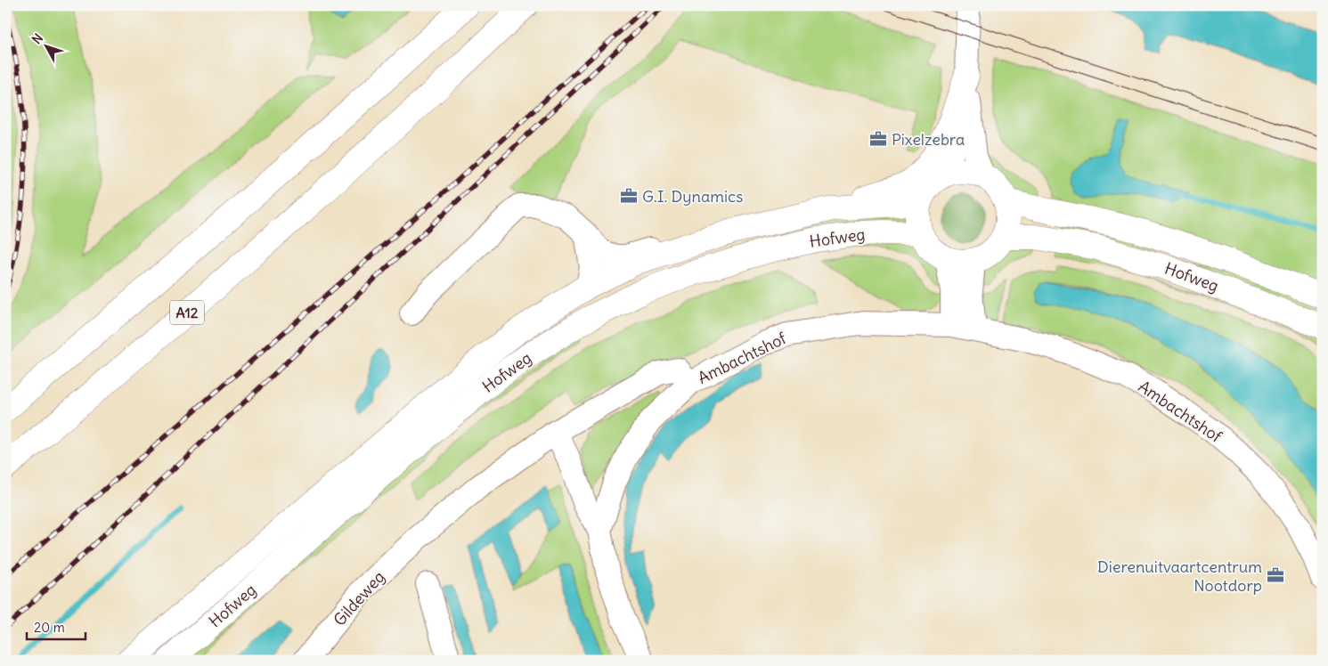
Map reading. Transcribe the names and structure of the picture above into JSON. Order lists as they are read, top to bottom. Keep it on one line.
{"streets":{"main road":["Hofweg","A12"],"street":["Ambachtshof","Gildeweg"]},"crossings":[["Ambachtshof","Gildeweg"]],"places":{"office":["Pixelzebra","G.I. Dynamics","Dierenuitvaartcentrum Nootdorp"]},"scale_bar":"20 m","north":"top left"}
